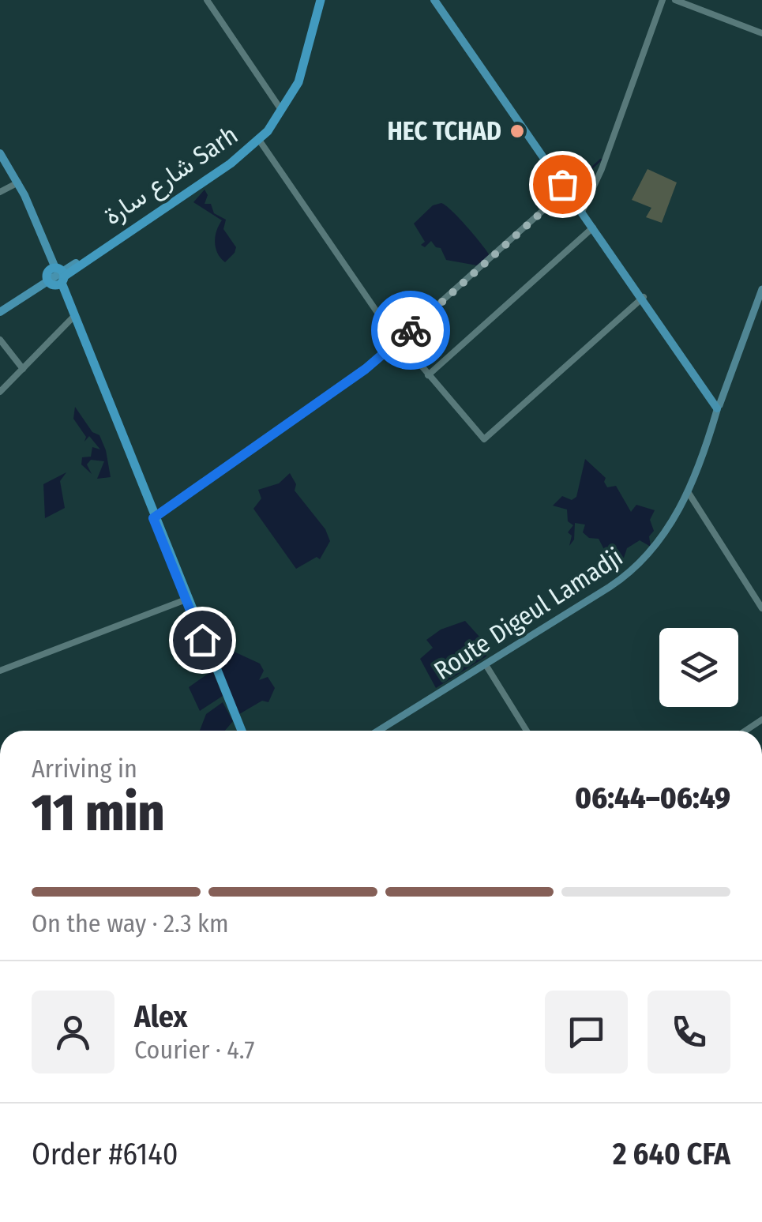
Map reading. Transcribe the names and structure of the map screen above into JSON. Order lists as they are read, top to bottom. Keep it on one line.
{"streets":{"highway":["شارع سارة Sarh"],"main road":["Route Digeul Lamadji"]},"places":["HEC TCHAD"],"page":{"heading":["11 min","Arriving in","06:44–06:49"],"panel":["Alex","Courier · 4.7","Order #6140","2 640 CFA"],"bar":"On the way · 2.3 km"}}
